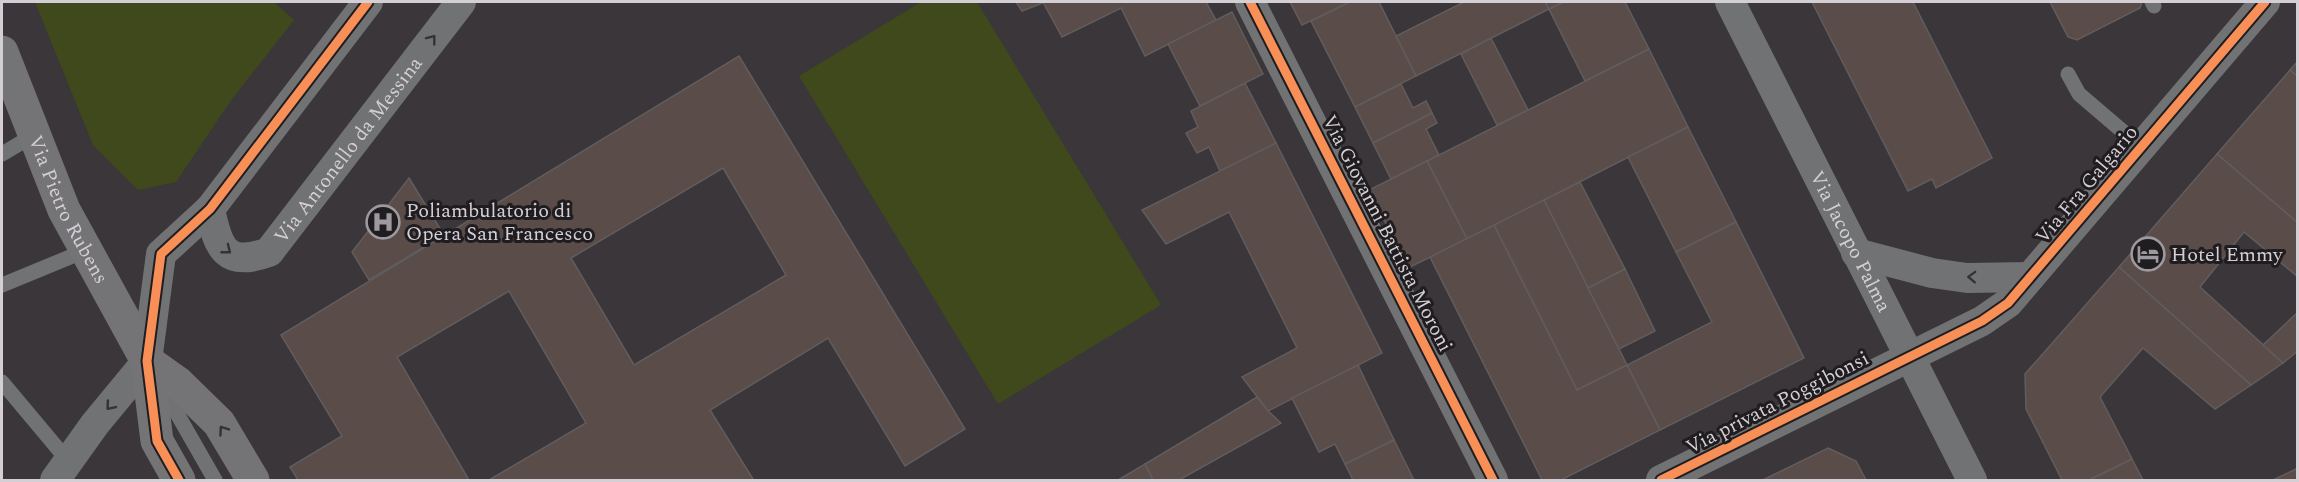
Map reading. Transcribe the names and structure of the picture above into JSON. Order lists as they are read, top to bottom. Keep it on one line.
{"streets":{"street":["Via Antonello da Messina","Via Fra Galgario","Via Pietro Rubens","Via Giovanni Battista Moroni","Via Jacopo Palma","Via privata Poggibonsi"]},"crossings":[["Via Fra Galgario","Via Jacopo Palma"],["Via Fra Galgario","Via privata Poggibonsi"],["Via Jacopo Palma","Via privata Poggibonsi"]],"places":{"hospital":["Poliambulatorio di Opera San Francesco"],"hotel":["Hotel Emmy"]}}
